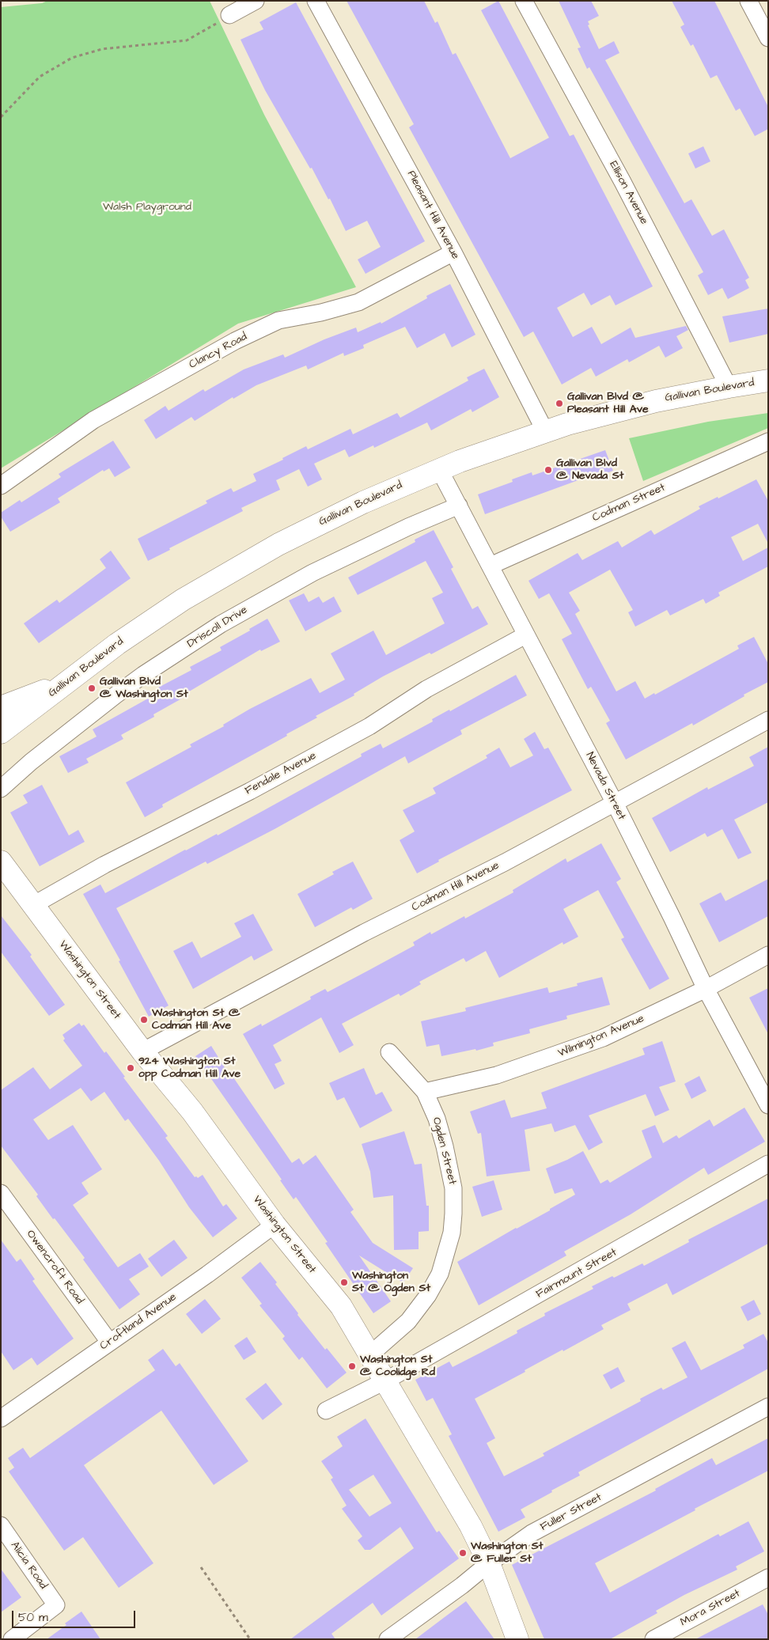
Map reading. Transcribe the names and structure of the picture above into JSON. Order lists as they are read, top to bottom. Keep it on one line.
{"streets":{"main road":["Gallivan Boulevard","Washington Street"],"street":["Ellison Avenue","Pleasant Hill Avenue","Clancy Road","Codman Street","Driscoll Drive","Fendale Avenue","Nevada Street","Codman Hill Avenue","Wilmington Avenue","Ogden Street","Owencroft Road","Fairmount Street","Croftland Avenue","Fuller Street","Alicia Road","Mora Street"]},"crossings":[["Ellison Avenue","Gallivan Boulevard"],["Pleasant Hill Avenue","Clancy Road"],["Pleasant Hill Avenue","Gallivan Boulevard"],["Gallivan Boulevard","Nevada Street"],["Codman Street","Nevada Street"],["Driscoll Drive","Nevada Street"],["Fendale Avenue","Nevada Street"],["Fendale Avenue","Washington Street"],["Nevada Street","Codman Hill Avenue"],["Nevada Street","Wilmington Avenue"],["Codman Hill Avenue","Washington Street"],["Washington Street","Ogden Street"],["Washington Street","Fairmount Street"],["Washington Street","Croftland Avenue"],["Washington Street","Fuller Street"],["Wilmington Avenue","Ogden Street"],["Owencroft Road","Croftland Avenue"]],"parks":["Walsh Playground"],"places":["Gallivan Blvd @ Pleasant Hill Ave","Gallivan Blvd @ Nevada St","Gallivan Blvd @ Washington St","Washington St @ Codman Hill Ave","924 Washington St opp Codman Hill Ave","Washington St @ Ogden St","Washington St @ Coolidge Rd","Washington St @ Fuller St"],"scale_bar":"50 m"}
